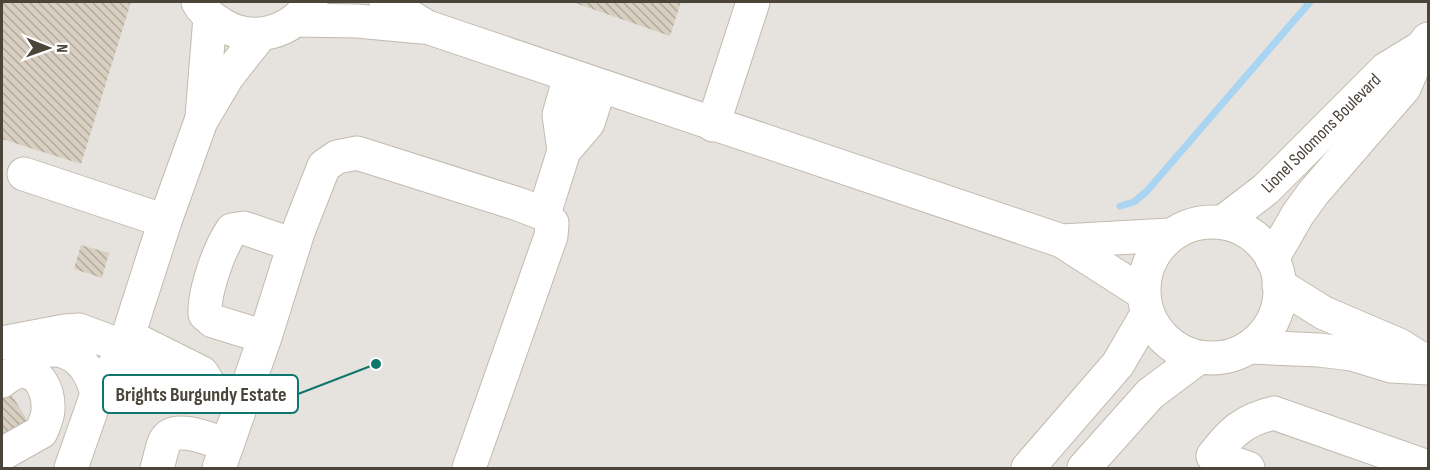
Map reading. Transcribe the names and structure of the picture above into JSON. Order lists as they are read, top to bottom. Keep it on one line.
{"streets":{"street":["Lionel Solomons Boulevard"]},"places":["Brights Burgundy Estate"],"north":"right"}
